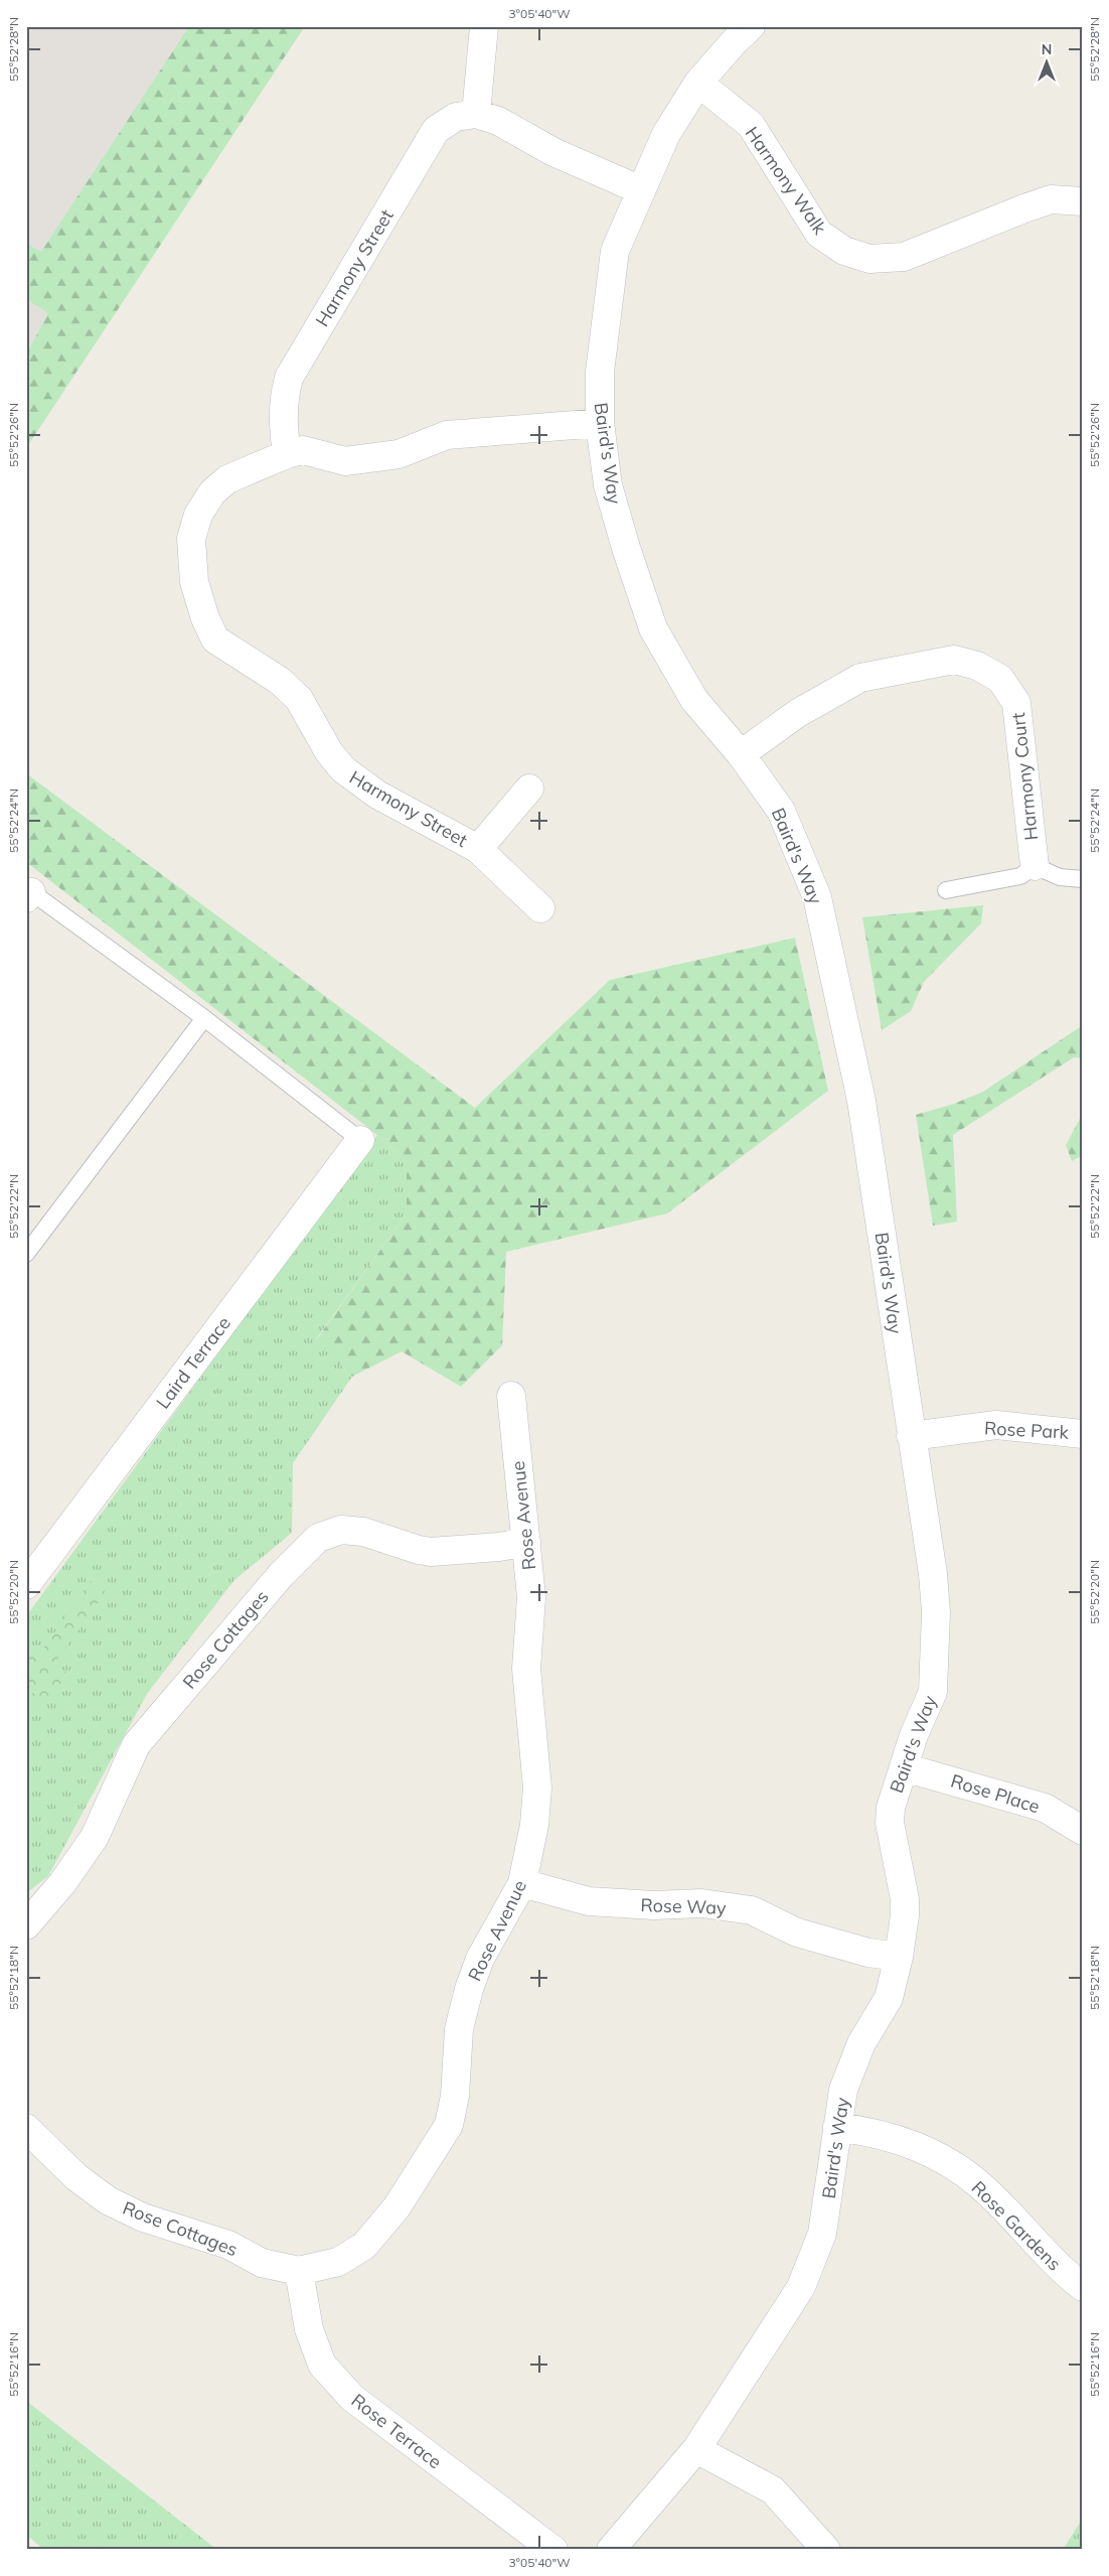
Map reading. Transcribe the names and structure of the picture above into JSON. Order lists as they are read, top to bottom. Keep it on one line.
{"streets":{"street":["Harmony Walk","Harmony Street","Baird's Way","Harmony Court","Laird Terrace","Rose Park","Rose Avenue","Rose Cottages","Rose Place","Rose Way","Rose Gardens","Rose Terrace"]},"crossings":[["Harmony Walk","Baird's Way"],["Harmony Street","Baird's Way"],["Baird's Way","Harmony Court"],["Baird's Way","Rose Park"],["Baird's Way","Rose Place"],["Baird's Way","Rose Way"],["Baird's Way","Rose Gardens"],["Rose Avenue","Rose Cottages"],["Rose Avenue","Rose Way"],["Rose Avenue","Rose Terrace"],["Rose Cottages","Rose Terrace"]],"north":"top","coordinates":["3°05'40\"W","55°52'28\"N","55°52'26\"N","55°52'24\"N","55°52'22\"N","55°52'20\"N","55°52'18\"N","55°52'16\"N"]}
